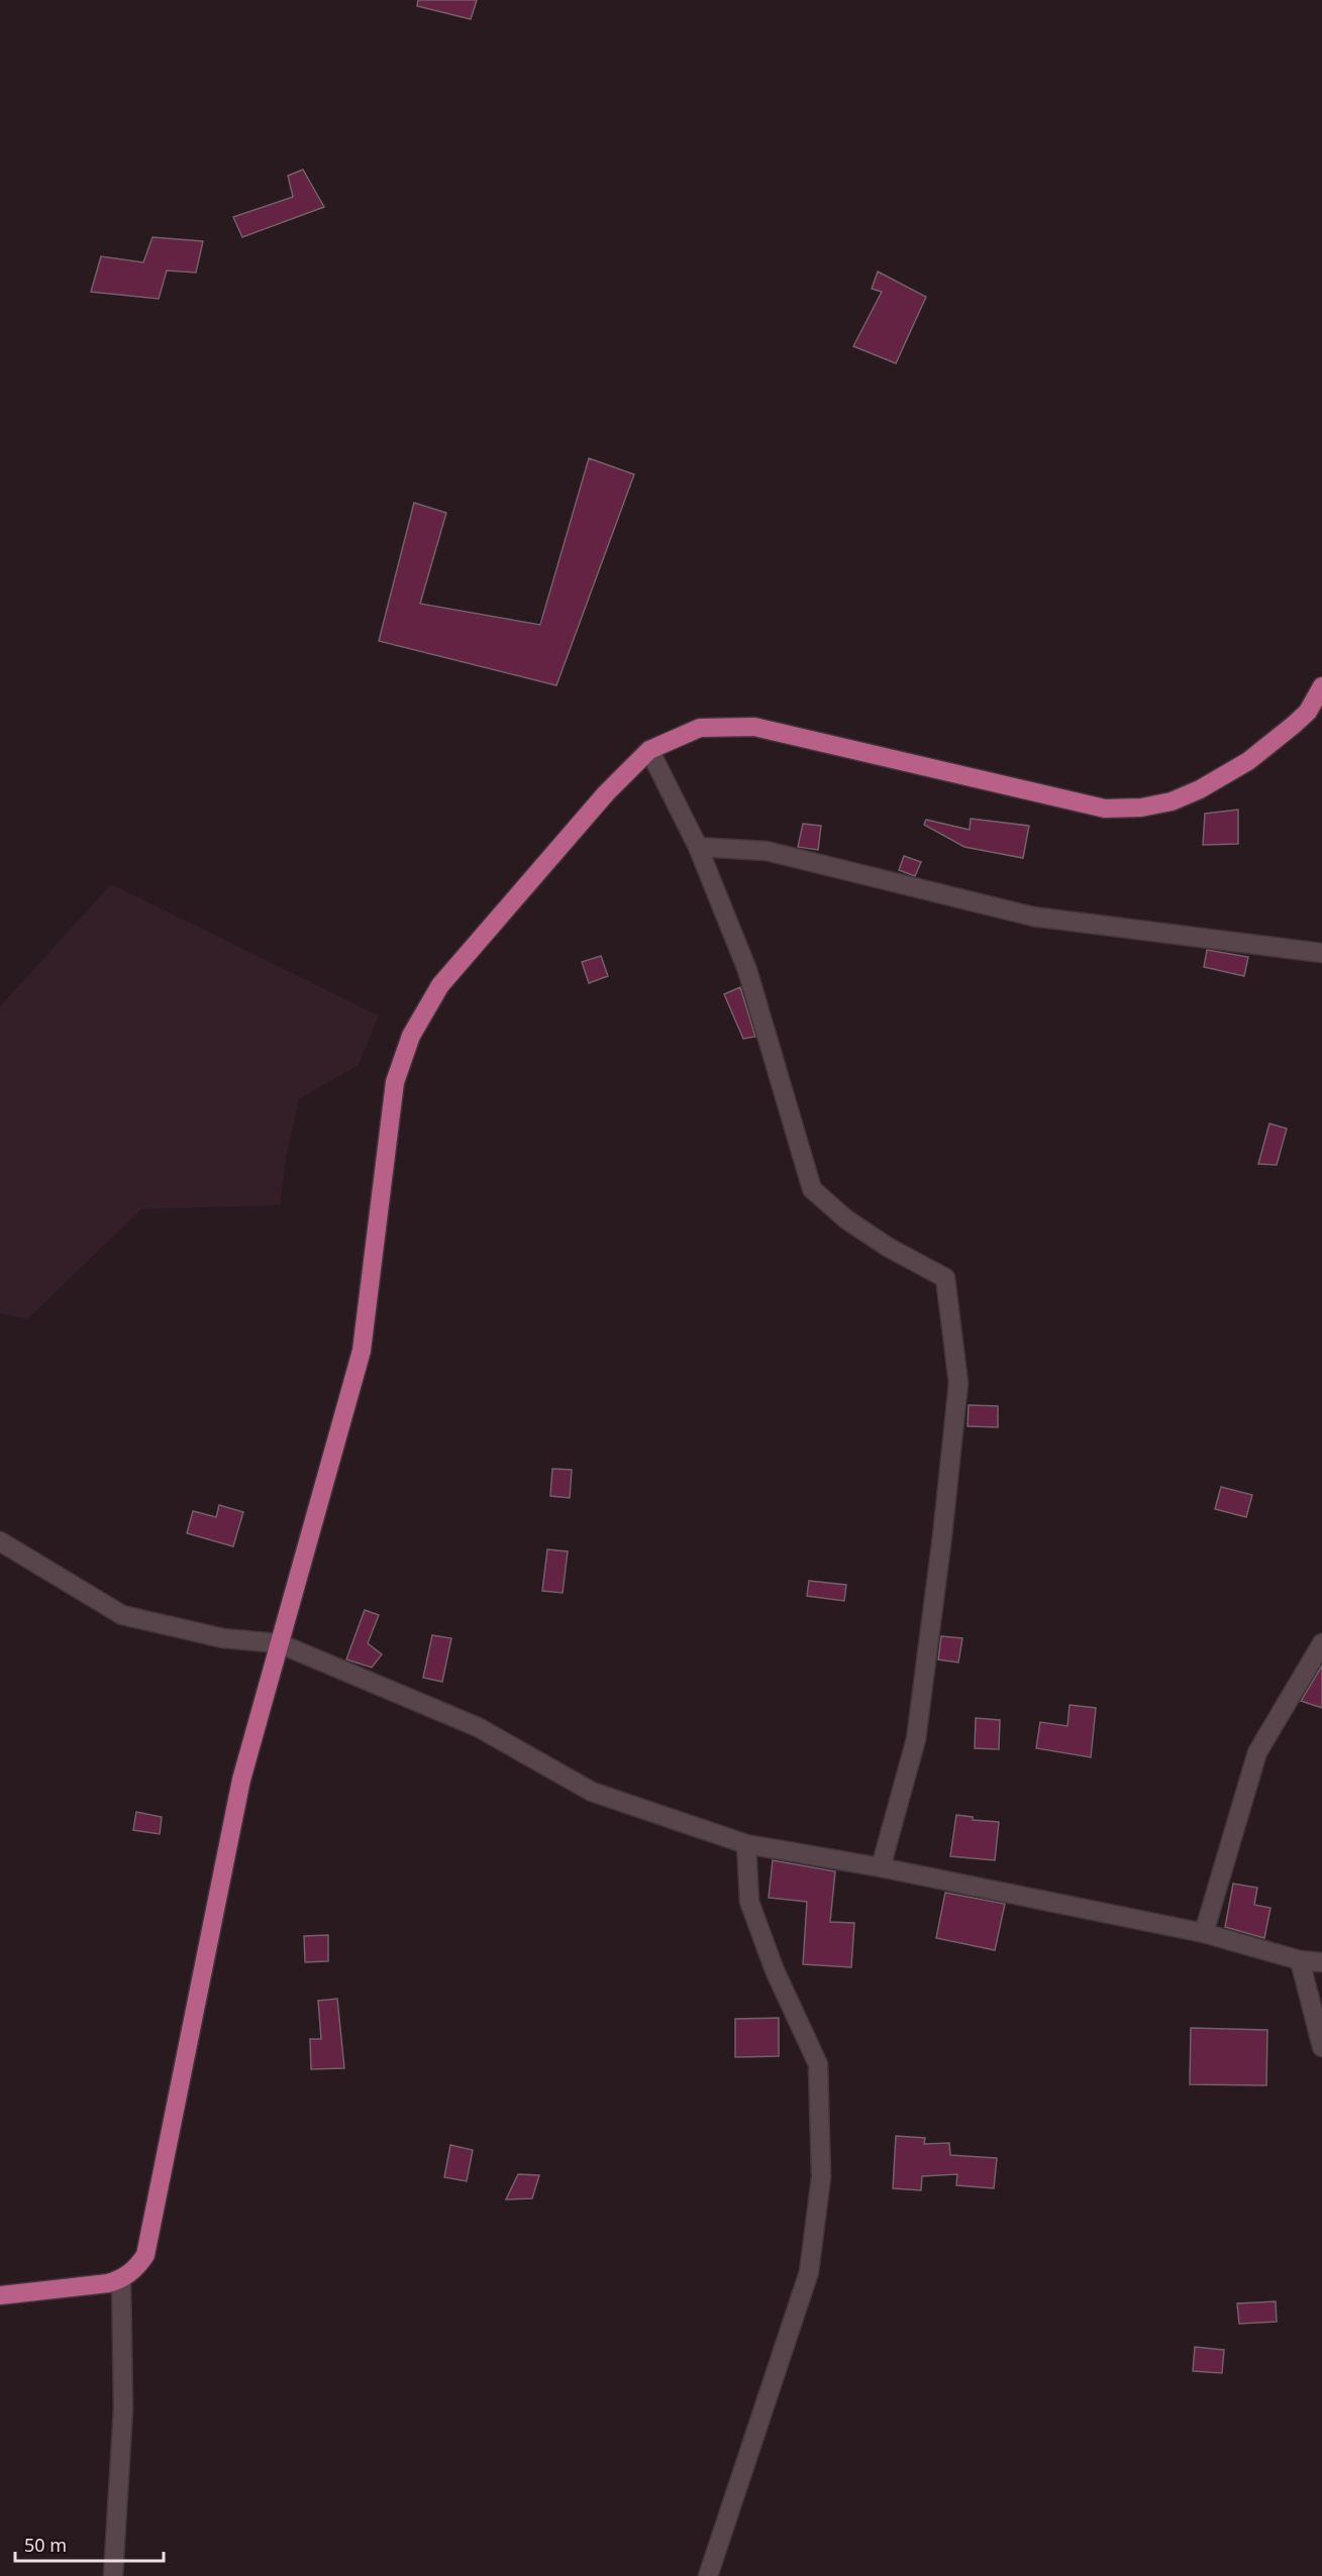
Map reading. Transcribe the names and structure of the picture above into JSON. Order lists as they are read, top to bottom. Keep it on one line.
{"scale_bar":"50 m"}
